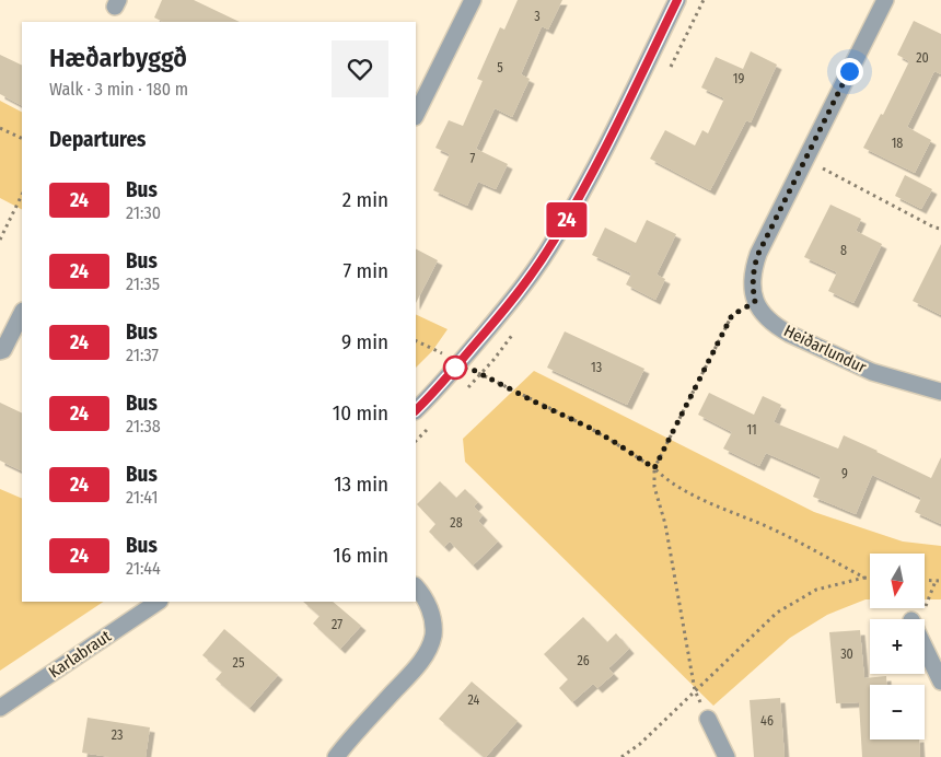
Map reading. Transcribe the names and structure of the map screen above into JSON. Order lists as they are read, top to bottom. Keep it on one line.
{"streets":{"street":["Heiðarlundur","Karlabraut"]},"lines":["bus line 24"],"house_numbers":["3","20","5","19","18","7","8","13","11","9","28","27","30","26","25","24","46","23"],"north":"bottom","page":{"on_map":"24","heading":[["Hæðarbyggð","Walk · 3 min · 180 m"],"Departures"],"list":[{"mark":"24","name":"Bus","note":"21:30","value":"2 min"},{"mark":"24","name":"Bus","note":"21:35","value":"7 min"},{"mark":"24","name":"Bus","note":"21:37","value":"9 min"},{"mark":"24","name":"Bus","note":"21:38","value":"10 min"},{"mark":"24","name":"Bus","note":"21:41","value":"13 min"},{"mark":"24","name":"Bus","note":"21:44","value":"16 min"}],"map_buttons":["+","−"]}}
